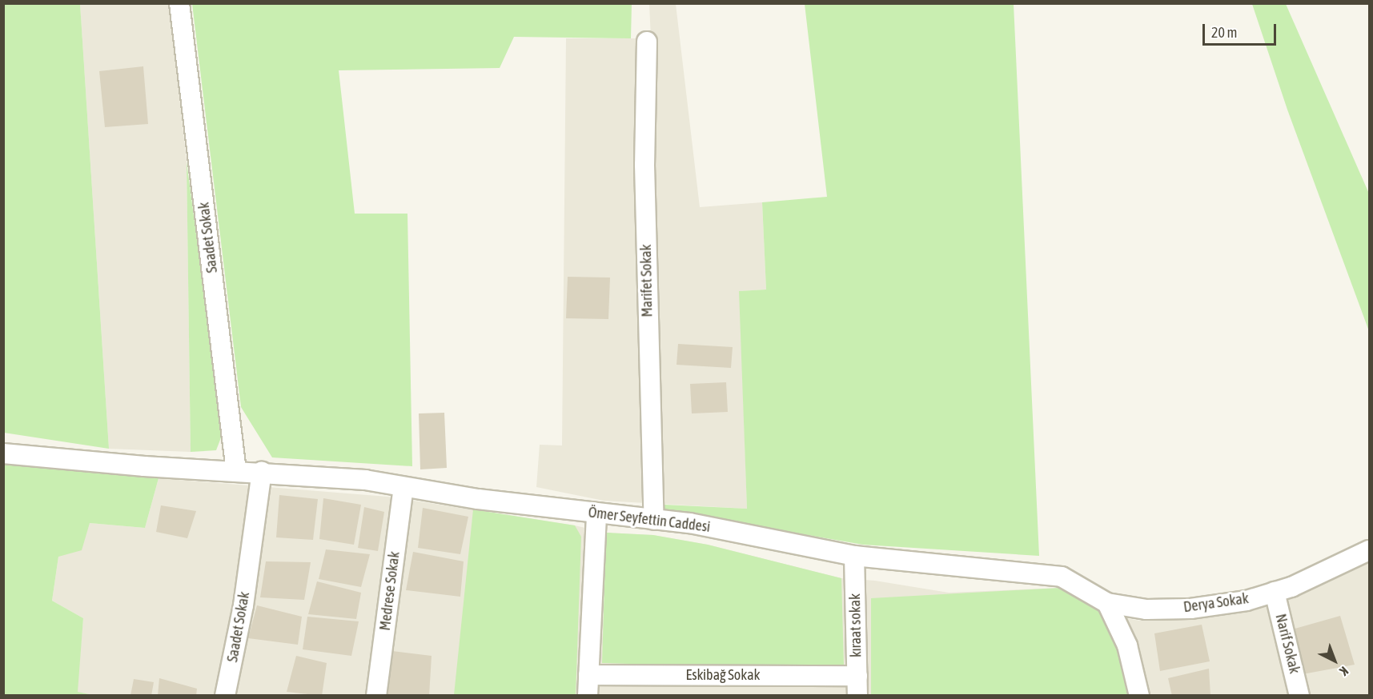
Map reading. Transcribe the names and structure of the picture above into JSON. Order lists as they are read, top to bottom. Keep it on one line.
{"streets":{"street":["Saadet Sokak","Marifet Sokak","Ömer Seyfettin Caddesi","Medrese Sokak","Derya Sokak","kıraat sokak","Narif Sokak","Eskibağ Sokak"]},"crossings":[["Saadet Sokak","Ömer Seyfettin Caddesi"],["Marifet Sokak","Ömer Seyfettin Caddesi"],["Ömer Seyfettin Caddesi","Medrese Sokak"],["Ömer Seyfettin Caddesi","Derya Sokak"],["Ömer Seyfettin Caddesi","kıraat sokak"],["Derya Sokak","Narif Sokak"],["kıraat sokak","Eskibağ Sokak"]],"scale_bar":"20 m","north":"bottom right"}
